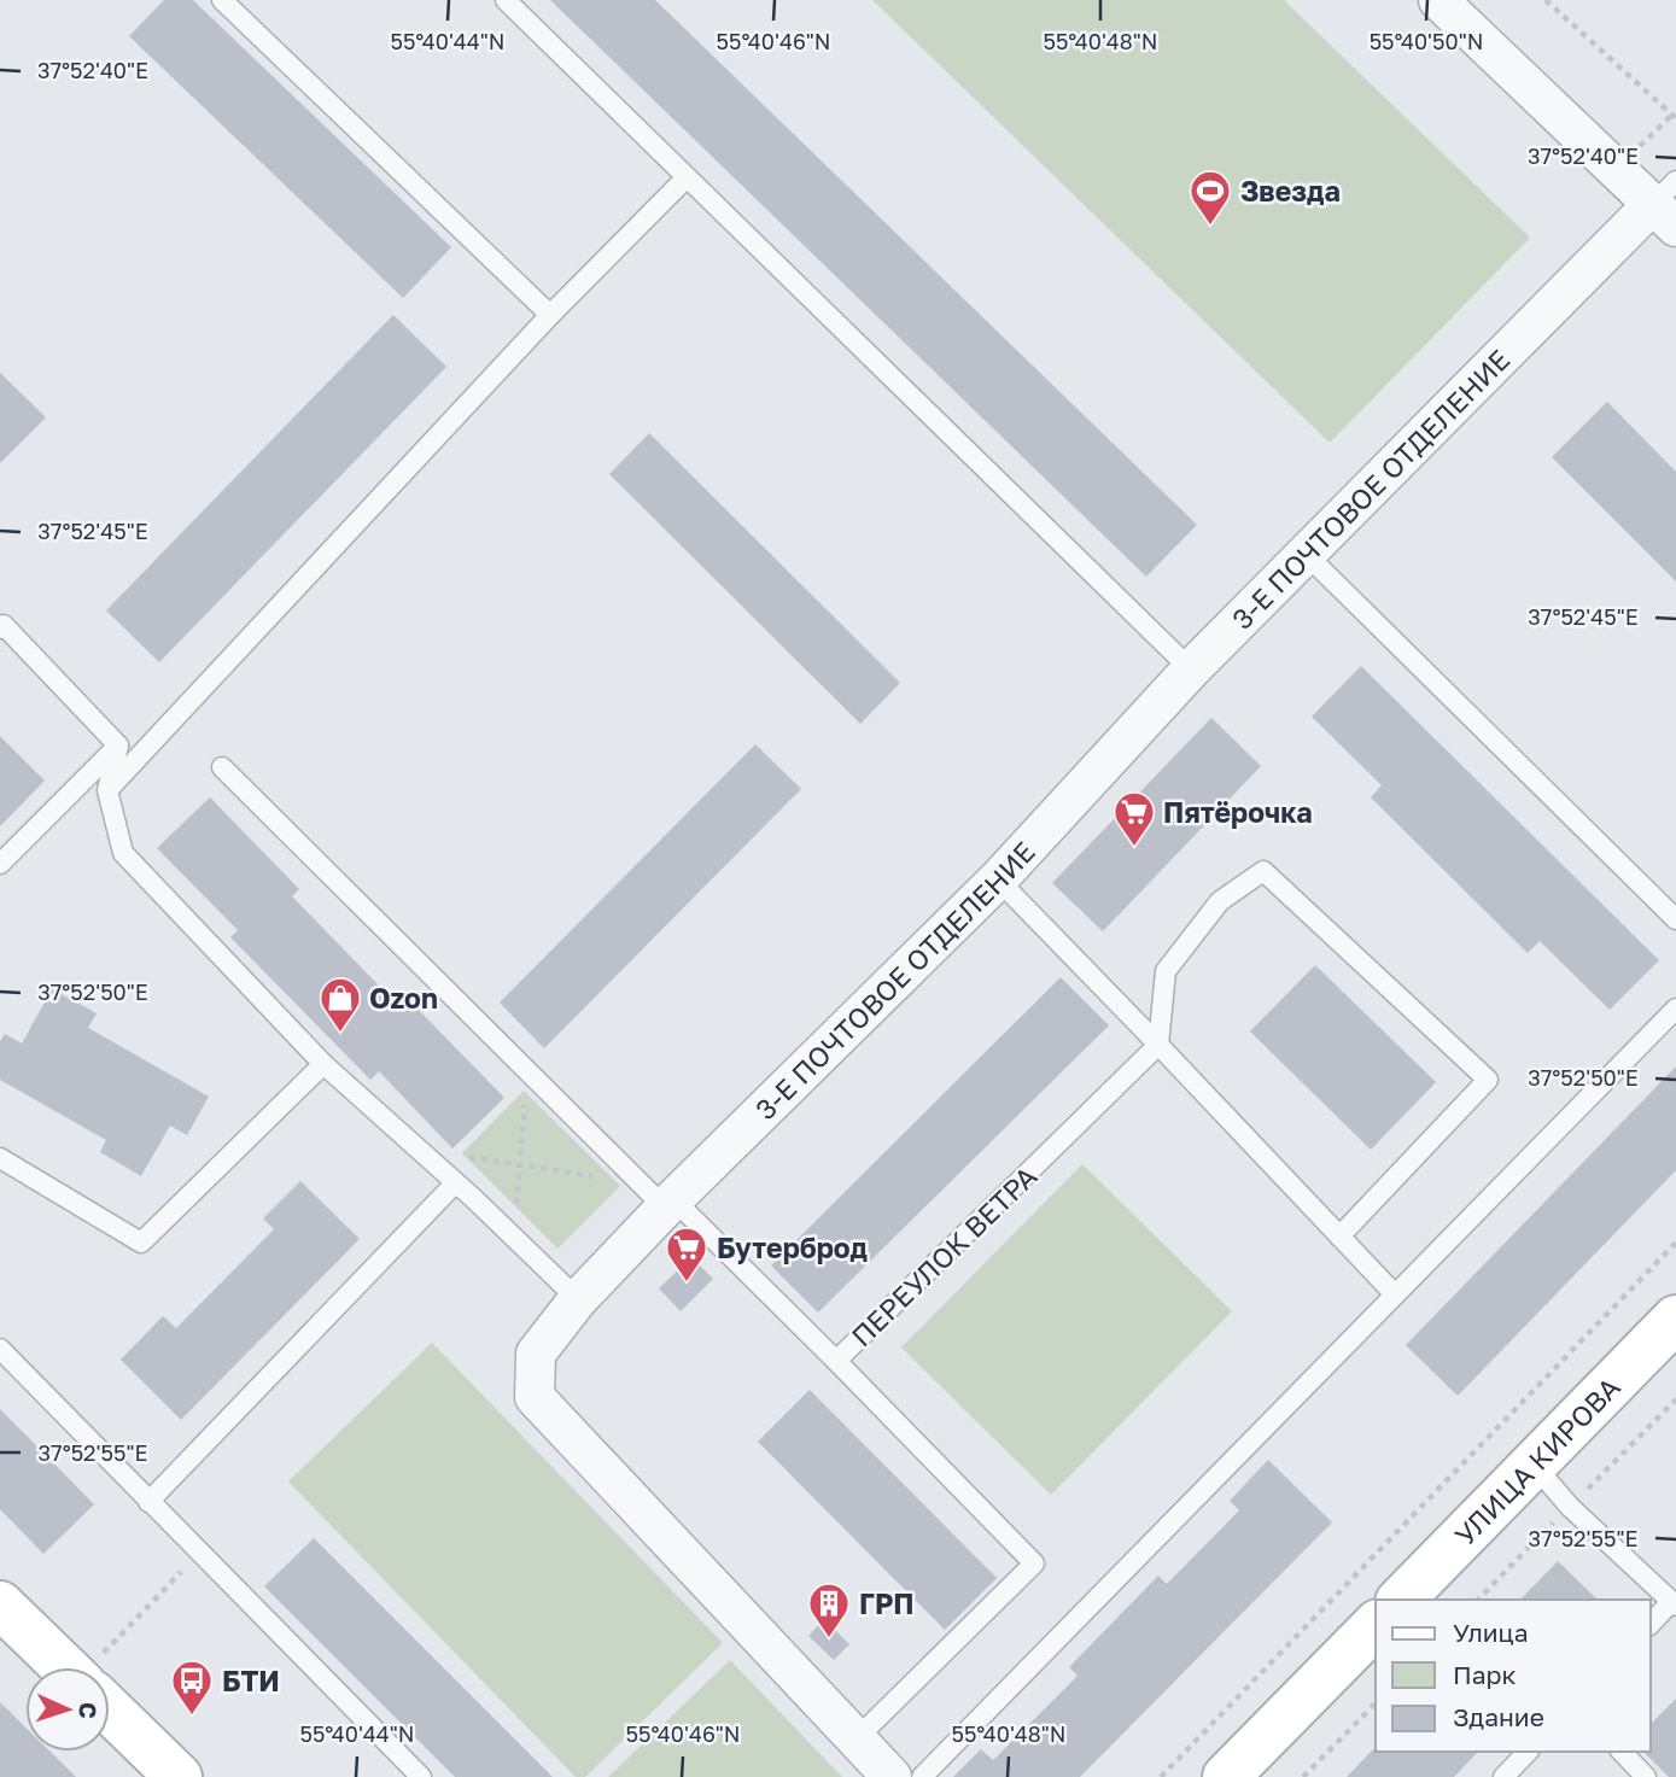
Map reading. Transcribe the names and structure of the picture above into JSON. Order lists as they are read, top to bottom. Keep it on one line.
{"streets":{"main road":["УЛИЦА КИРОВА"],"street":["3-Е ПОЧТОВОЕ ОТДЕЛЕНИЕ"],"lane":["ПЕРЕУЛОК ВЕТРА"]},"crossings":[["3-Е ПОЧТОВОЕ ОТДЕЛЕНИЕ","ПЕРЕУЛОК ВЕТРА"]],"places":{"sports":["Звезда"],"supermarket":["Пятёрочка","Бутерброд"],"shop":["Ozon"],"building":["ГРП"],"bus stop":["БТИ"]},"legend":["Улица","Парк","Здание"],"north":"right","coordinates":["55°40'44\"N","55°40'46\"N","55°40'48\"N","55°40'50\"N","37°52'40\"E","37°52'45\"E","37°52'50\"E","37°52'55\"E"]}
